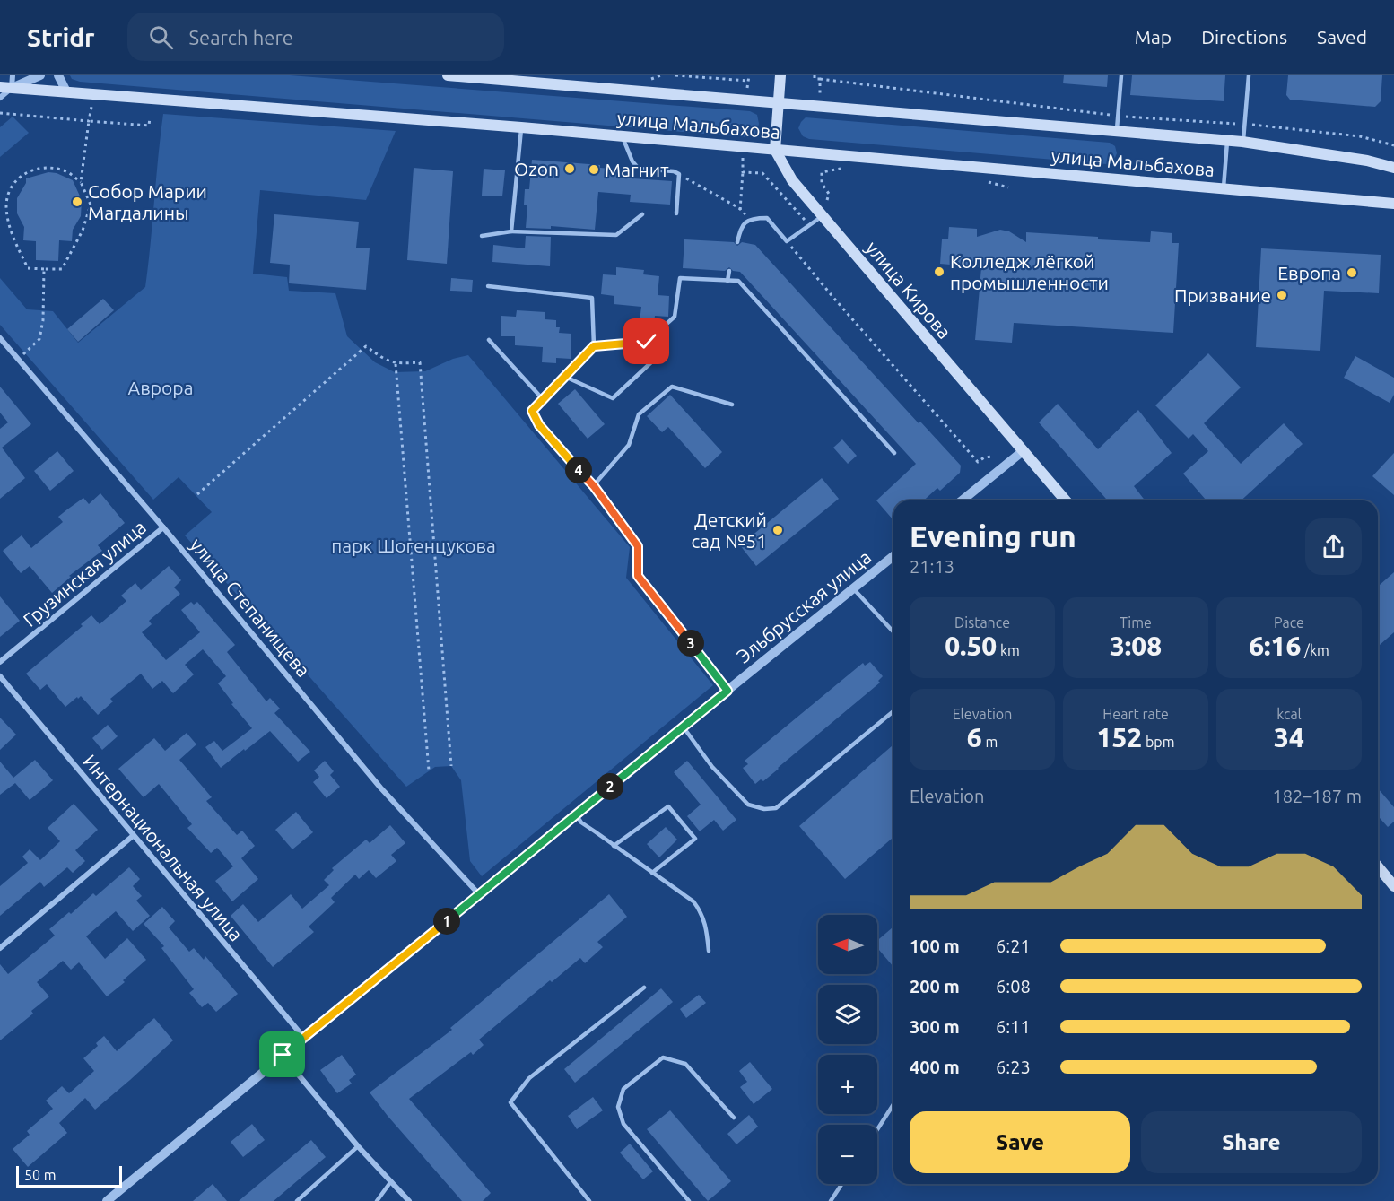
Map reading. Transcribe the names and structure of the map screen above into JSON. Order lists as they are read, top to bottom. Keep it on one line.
{"streets":{"main road":["улица Мальбахова","улица Кирова"],"street":["Грузинская улица","Эльбрусская улица","улица Степанищева","Интернациональная улица"]},"crossings":[["улица Мальбахова","улица Кирова"],["Грузинская улица","улица Степанищева"],["Эльбрусская улица","улица Степанищева"],["Эльбрусская улица","Интернациональная улица"]],"parks":["Аврора","парк Шогенцукова"],"places":["Ozon","Магнит","Собор Марии Магдалины","Колледж лёгкой промышленности","Европа","Призвание","Детский сад №51"],"scale_bar":"50 m","north":"left","page":{"header":"Stridr","search":"Search here","nav":["Map","Directions","Saved"],"pins":["4","3","2","1"],"heading":["Evening run","21:13"],"stats":[["Distance","0.50 km"],["Time","3:08"],["Pace","6:16 /km"],["Elevation","6 m"],["Heart rate","152 bpm"],["kcal","34"]],"chart":["Elevation","182–187 m"],"map_buttons":["+","−"],"list":[{"name":"100 m","note":"6:21"},{"name":"200 m","note":"6:08"},{"name":"300 m","note":"6:11"},{"name":"400 m","note":"6:23"}],"buttons":["Save","Share"],"scale":"50 m"}}
